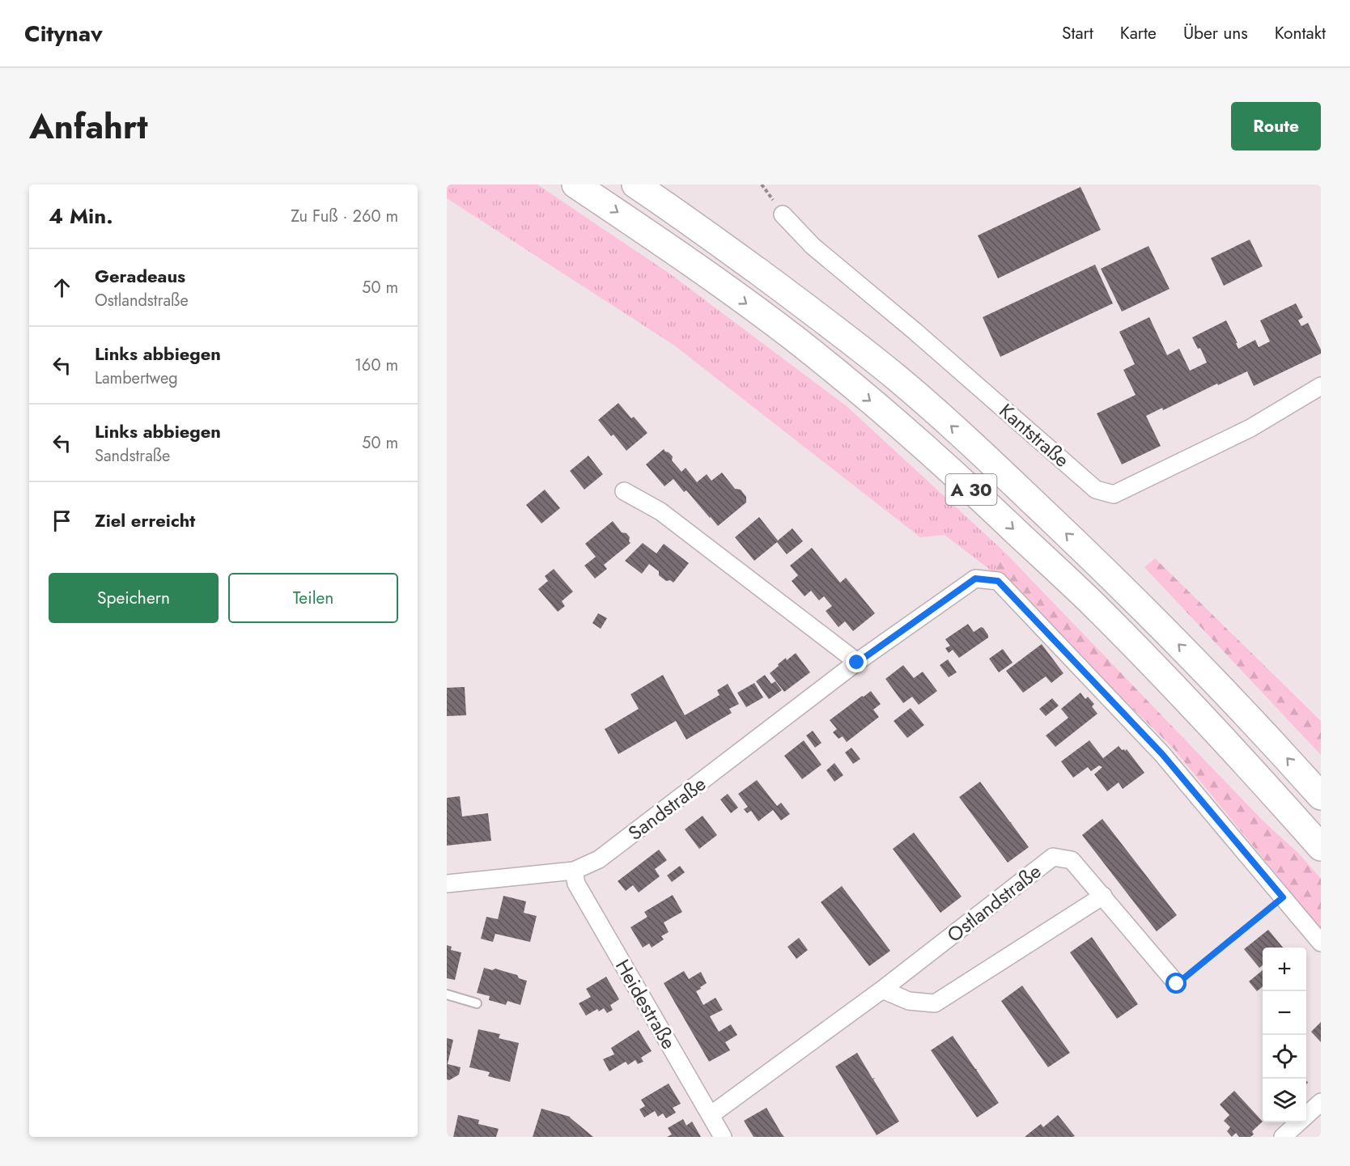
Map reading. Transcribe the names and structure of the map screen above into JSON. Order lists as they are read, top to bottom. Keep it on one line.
{"streets":{"highway":["A 30"],"street":["Kantstraße","Sandstraße","Ostlandstraße","Heidestraße"]},"crossings":[["Sandstraße","Heidestraße"],["Ostlandstraße","Heidestraße"]],"page":{"header":"Citynav","nav":["Start","Karte","Über uns","Kontakt"],"title":"Anfahrt","buttons":["Route",["Speichern","Teilen"]],"heading":["4 Min.","Zu Fuß · 260 m"],"list":[["Geradeaus","Ostlandstraße","50 m"],["Links abbiegen","Lambertweg","160 m"],["Links abbiegen","Sandstraße","50 m"],"Ziel erreicht"],"map_buttons":["+","−"]}}
